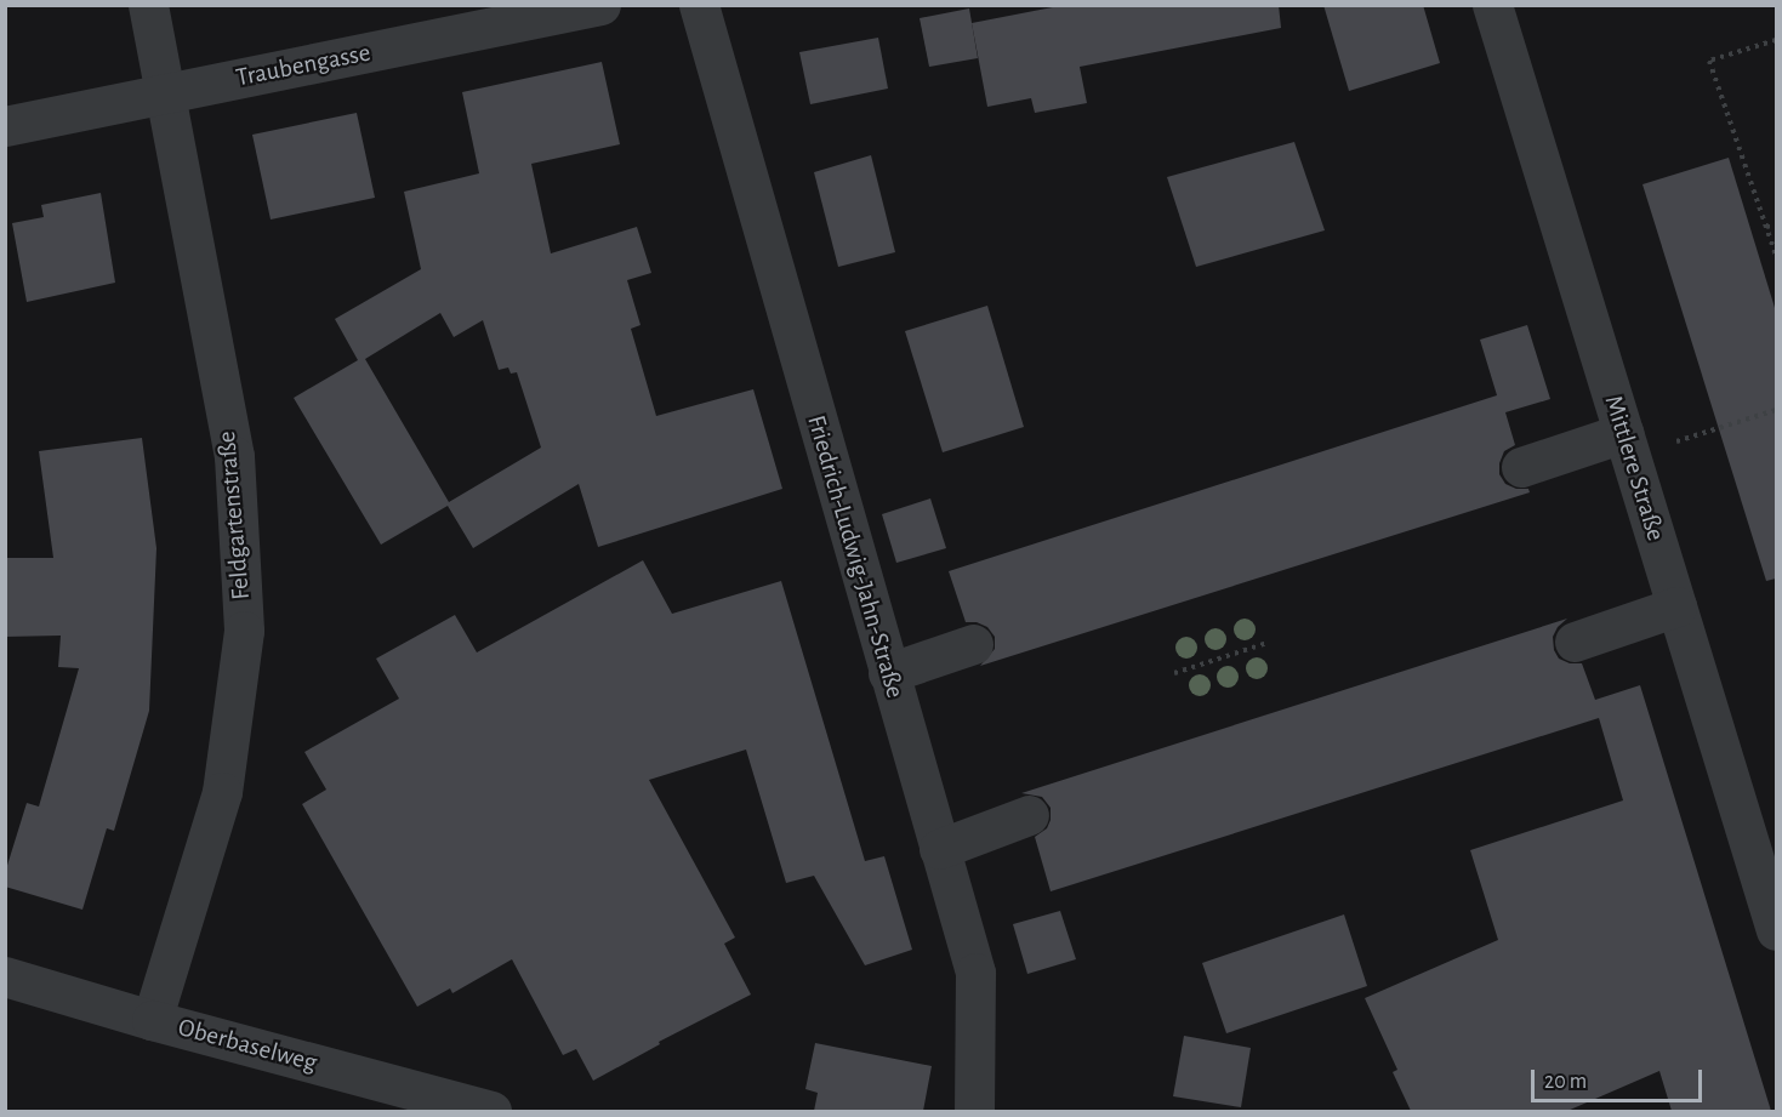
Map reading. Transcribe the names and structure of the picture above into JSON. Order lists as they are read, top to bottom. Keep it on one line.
{"streets":{"street":["Traubengasse","Mittlere Straße","Feldgartenstraße","Friedrich-Ludwig-Jahn-Straße","Oberbaselweg"]},"crossings":[["Traubengasse","Feldgartenstraße"],["Feldgartenstraße","Oberbaselweg"]],"scale_bar":"20 m"}
